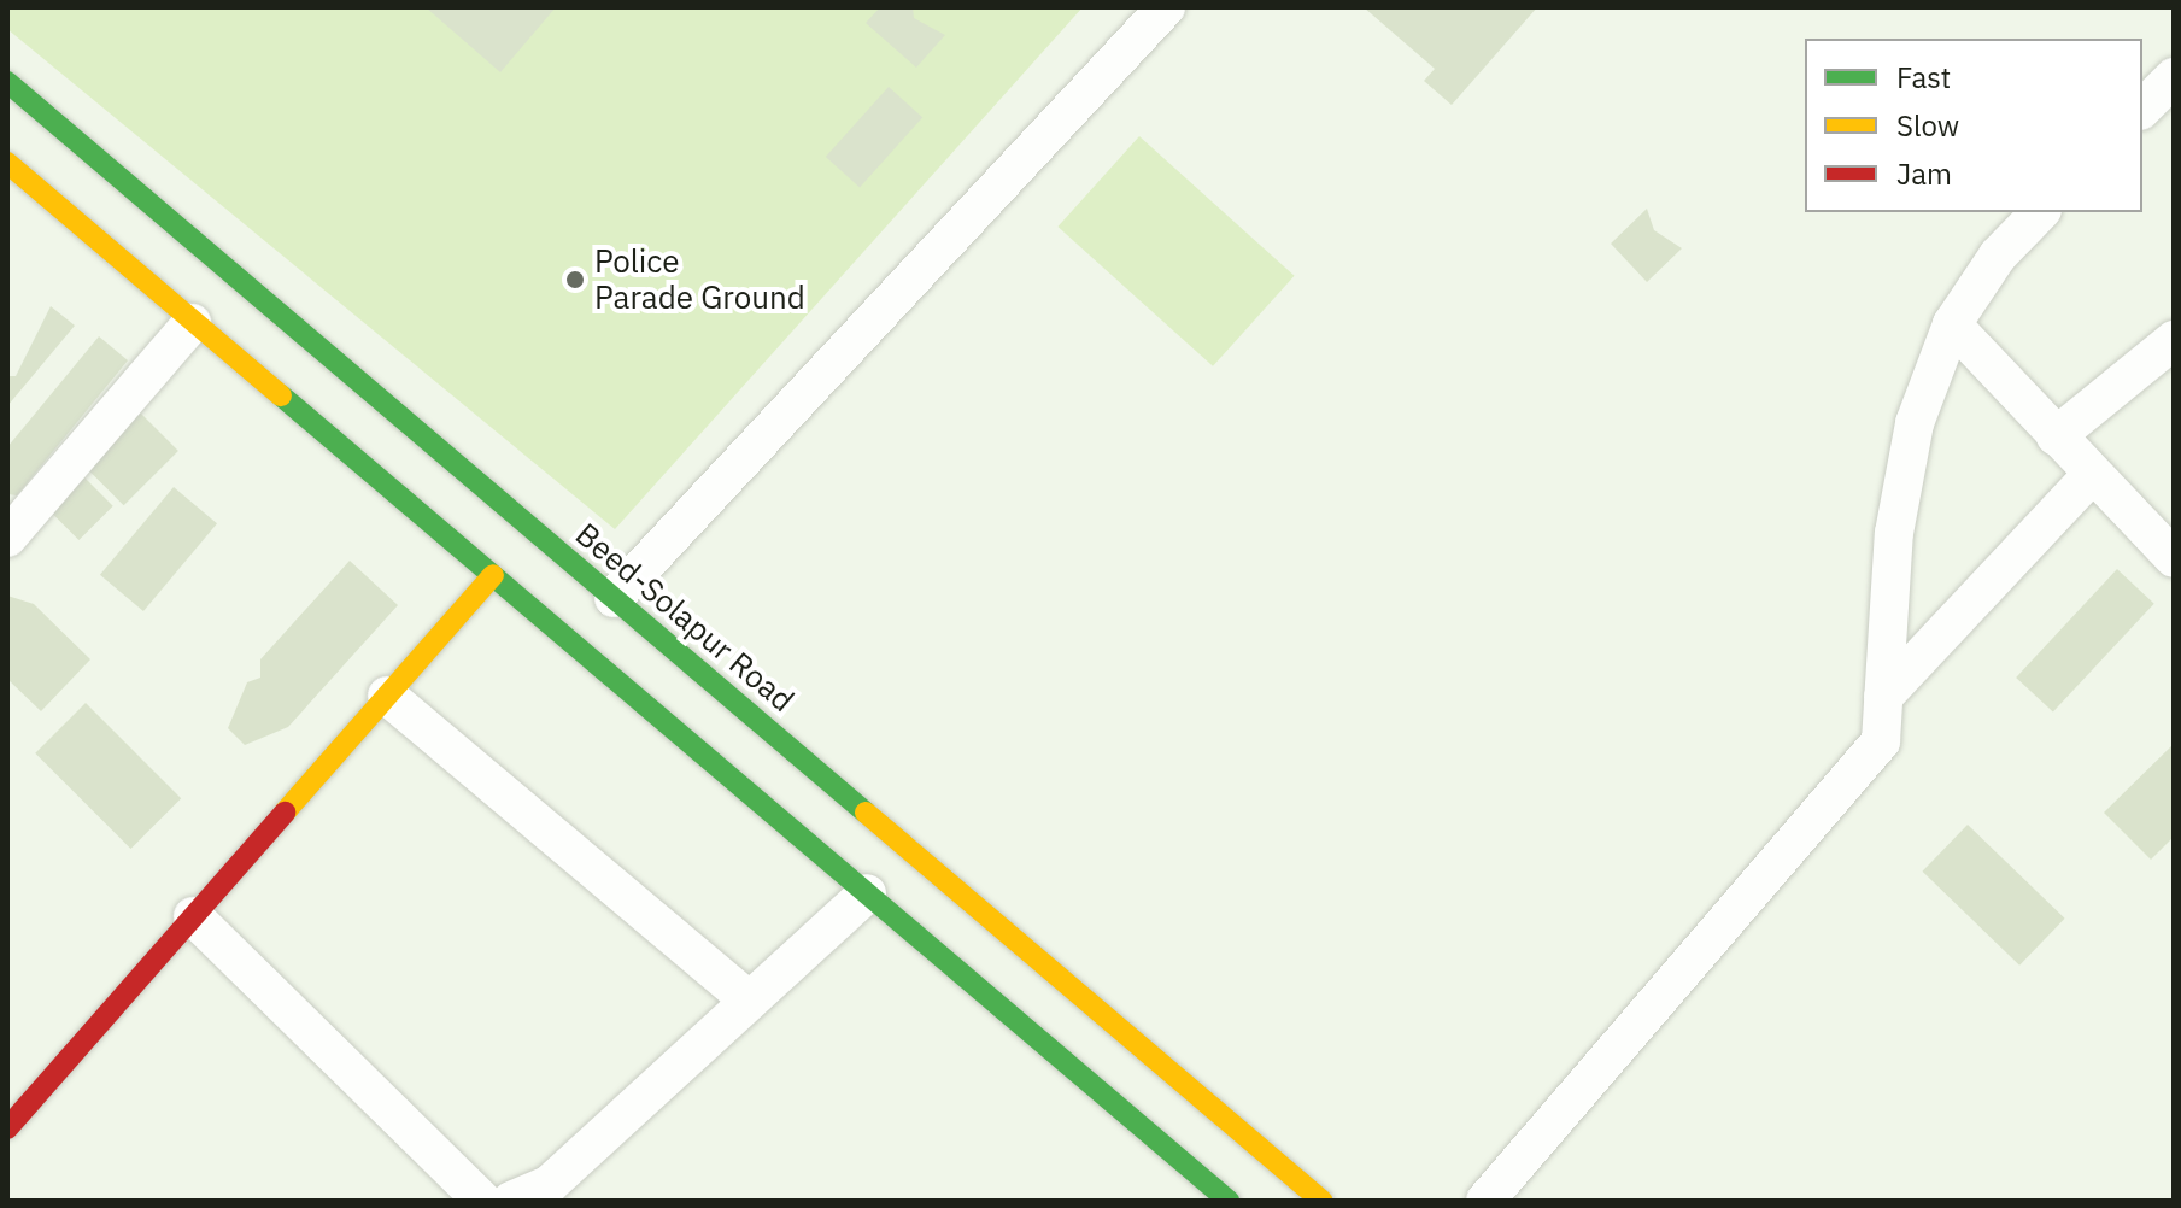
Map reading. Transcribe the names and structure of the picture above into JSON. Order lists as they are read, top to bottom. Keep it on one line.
{"streets":{"main road":["Beed-Solapur Road"]},"places":["Police Parade Ground"],"legend":["Fast","Slow","Jam"]}
